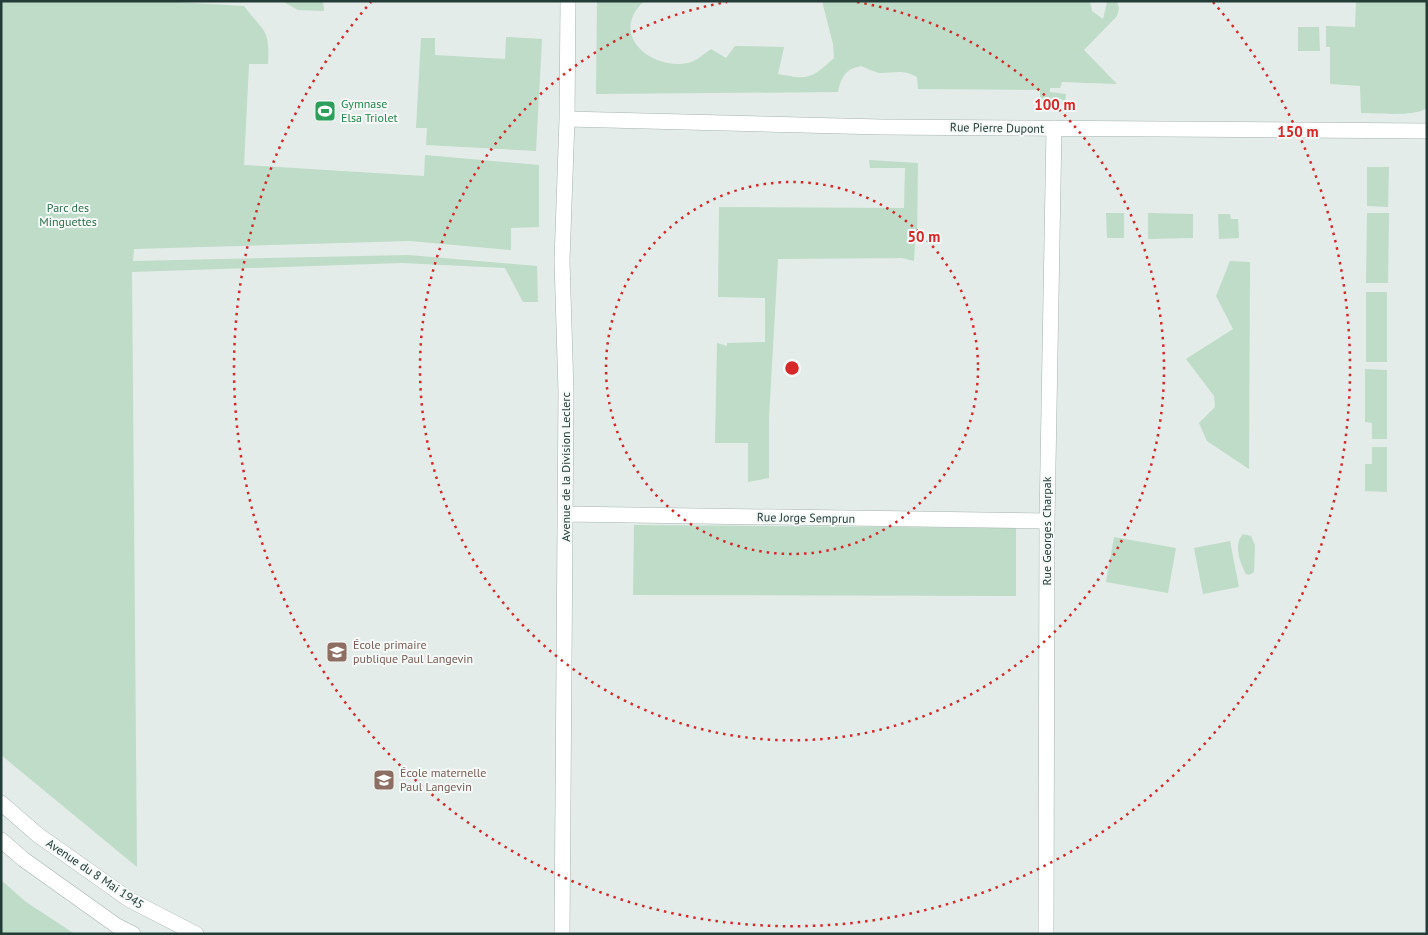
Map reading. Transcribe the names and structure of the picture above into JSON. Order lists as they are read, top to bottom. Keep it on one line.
{"streets":{"street":["Rue Pierre Dupont","Avenue de la Division Leclerc","Rue Jorge Semprun","Rue Georges Charpak","Avenue du 8 Mai 1945"]},"crossings":[["Rue Pierre Dupont","Avenue de la Division Leclerc"],["Rue Pierre Dupont","Rue Georges Charpak"],["Avenue de la Division Leclerc","Rue Jorge Semprun"],["Rue Jorge Semprun","Rue Georges Charpak"]],"parks":["Parc des Minguettes"],"places":{"sports":["Gymnase Elsa Triolet"],"school or university":["École primaire publique Paul Langevin","École maternelle Paul Langevin"]},"rings":["100 m","150 m","50 m"]}
